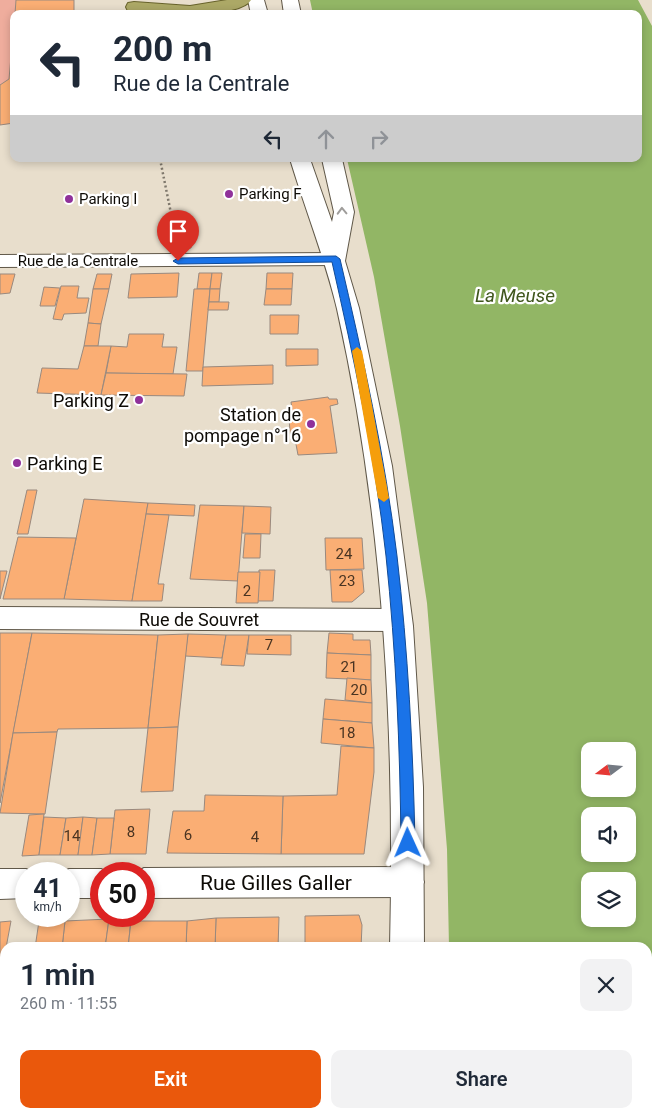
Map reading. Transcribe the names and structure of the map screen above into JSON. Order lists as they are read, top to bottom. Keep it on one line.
{"streets":{"street":["Rue de la Centrale","Rue de Souvret","Rue Gilles Galler"]},"water":["La Meuse"],"places":["Parking F","Parking I","Parking Z","Station de pompage n°16","Parking E"],"house_numbers":["24","23","2","7","21","20","18","8","6","14","4"],"north":"left","page":{"turn":["200 m","Rue de la Centrale"],"speed":"41 km/h","limit":"50","heading":["1 min","260 m · 11:55"],"buttons":["Exit","Share"]}}
